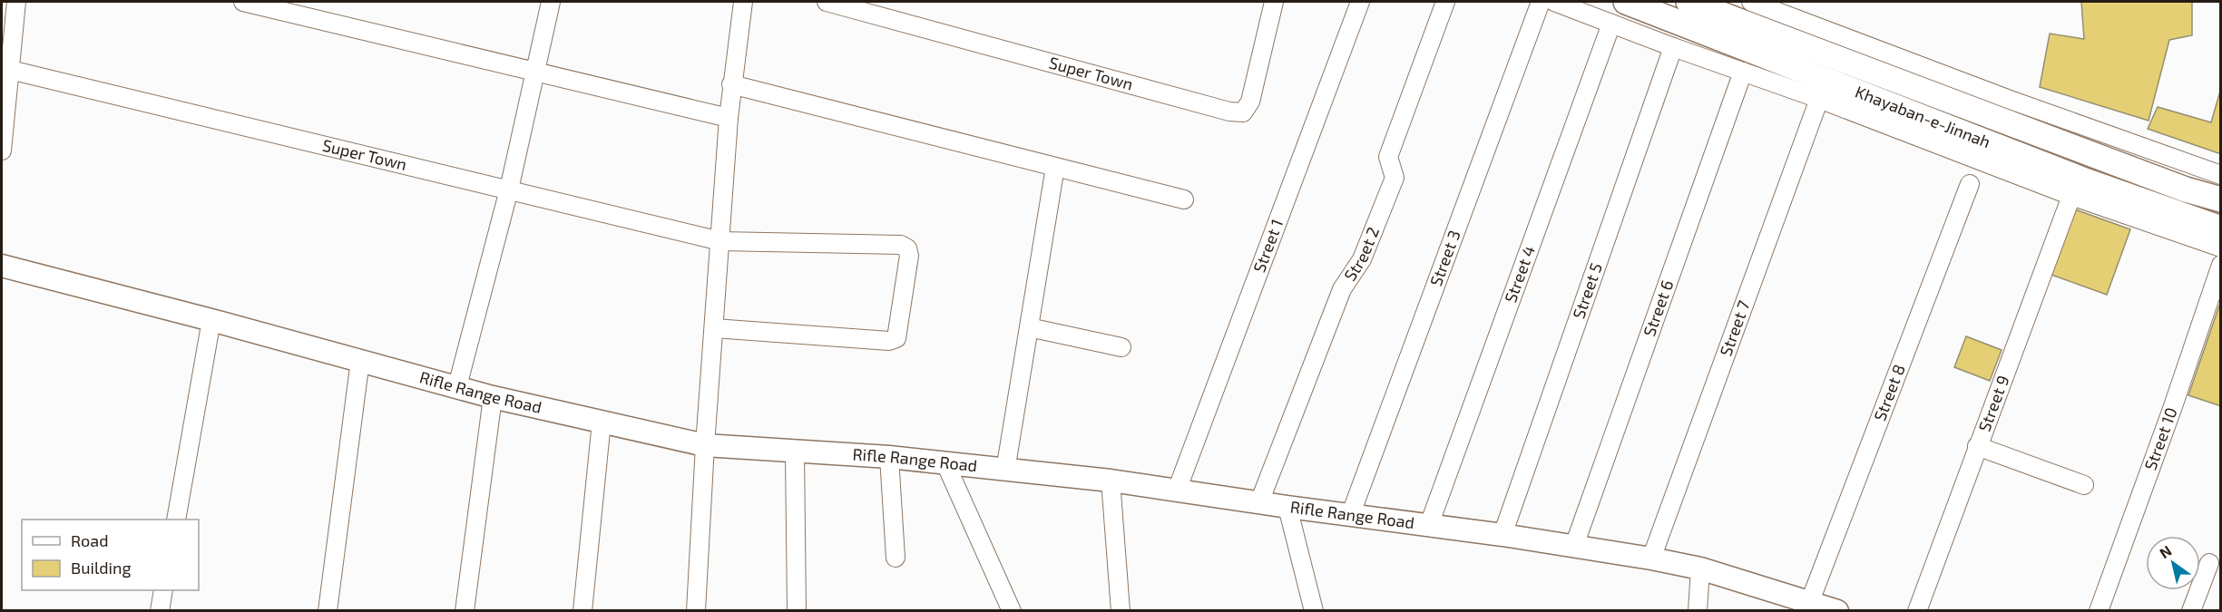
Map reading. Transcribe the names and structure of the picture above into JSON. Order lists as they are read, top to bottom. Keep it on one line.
{"streets":{"main road":["Khayaban-e-Jinnah"],"street":["Super Town","Street 1","Street 2","Street 3","Street 4","Street 5","Street 6","Street 7","Rifle Range Road","Street 8","Street 9","Street 10"]},"crossings":[["Street 1","Rifle Range Road"],["Street 2","Rifle Range Road"],["Street 3","Rifle Range Road"],["Street 4","Rifle Range Road"],["Street 5","Rifle Range Road"],["Street 6","Rifle Range Road"],["Street 7","Rifle Range Road"],["Rifle Range Road","Street 8"]],"legend":["Road","Building"],"north":"top left"}
